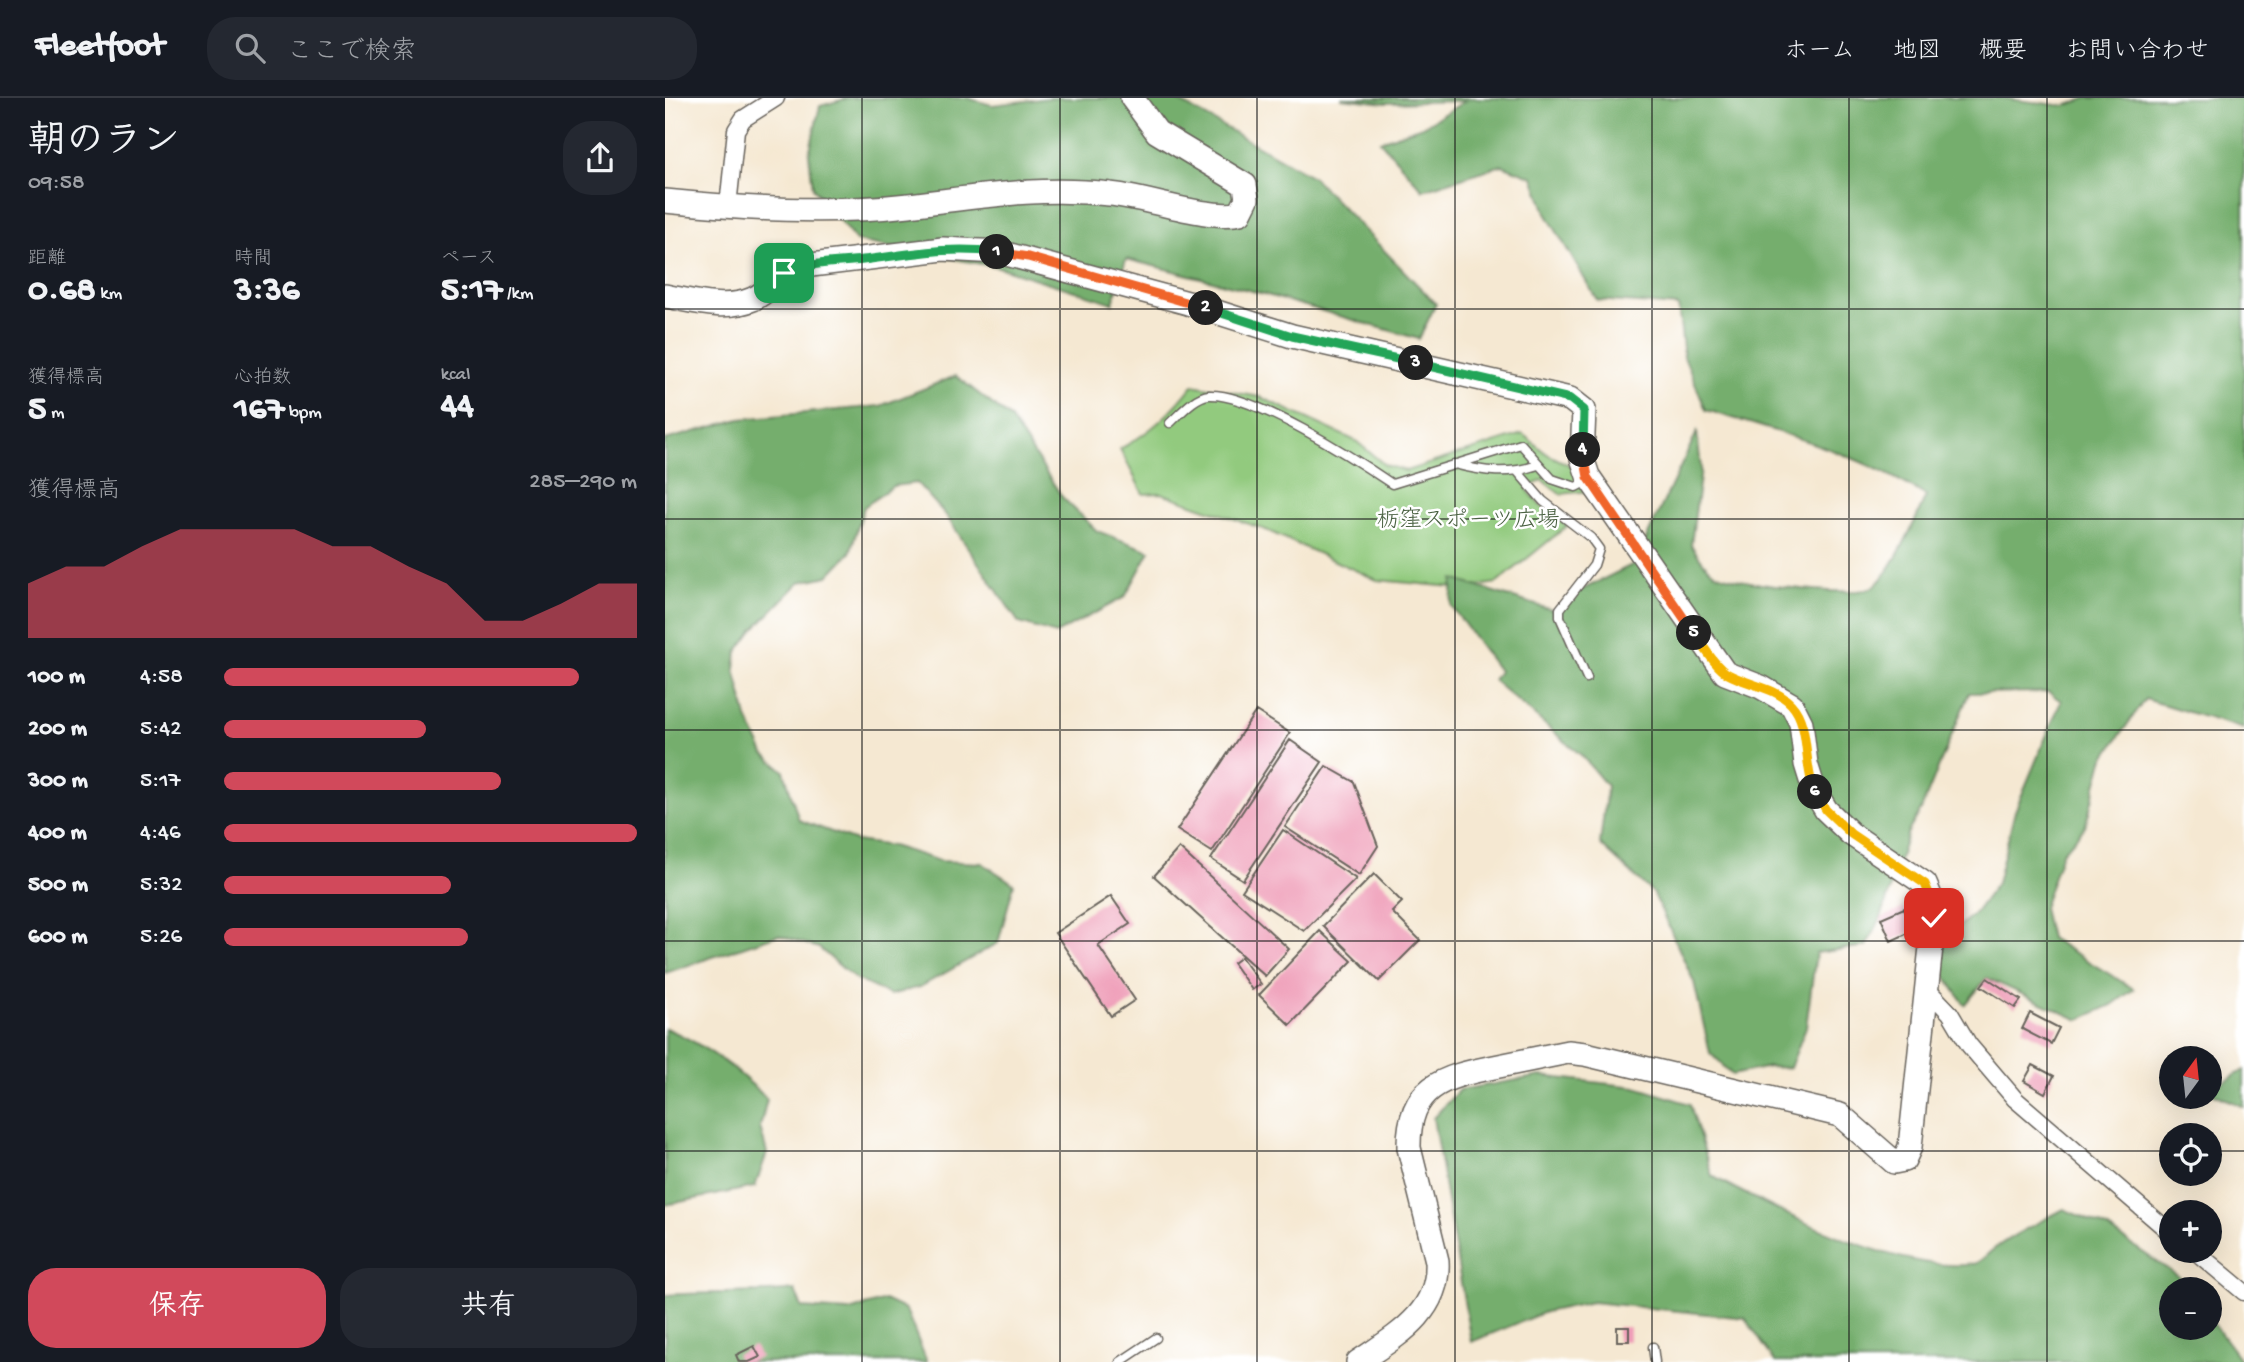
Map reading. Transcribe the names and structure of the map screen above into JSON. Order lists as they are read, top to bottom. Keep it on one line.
{"parks":["栃窪スポーツ広場"],"north":"top","page":{"header":"Fleetfoot","search":"ここで検索","nav":["ホーム","地図","概要","お問い合わせ"],"heading":["朝のラン","09:58"],"stats":[["距離","0.68 km"],["時間","3:36"],["ペース","5:17 /km"],["獲得標高","5 m"],["心拍数","167 bpm"],["kcal","44"]],"pins":["1","2","3","4","5","6"],"chart":["獲得標高","285–290 m"],"list":[{"name":"100 m","note":"4:58"},{"name":"200 m","note":"5:42"},{"name":"300 m","note":"5:17"},{"name":"400 m","note":"4:46"},{"name":"500 m","note":"5:32"},{"name":"600 m","note":"5:26"}],"map_buttons":["+","−"],"buttons":["保存","共有"]}}
